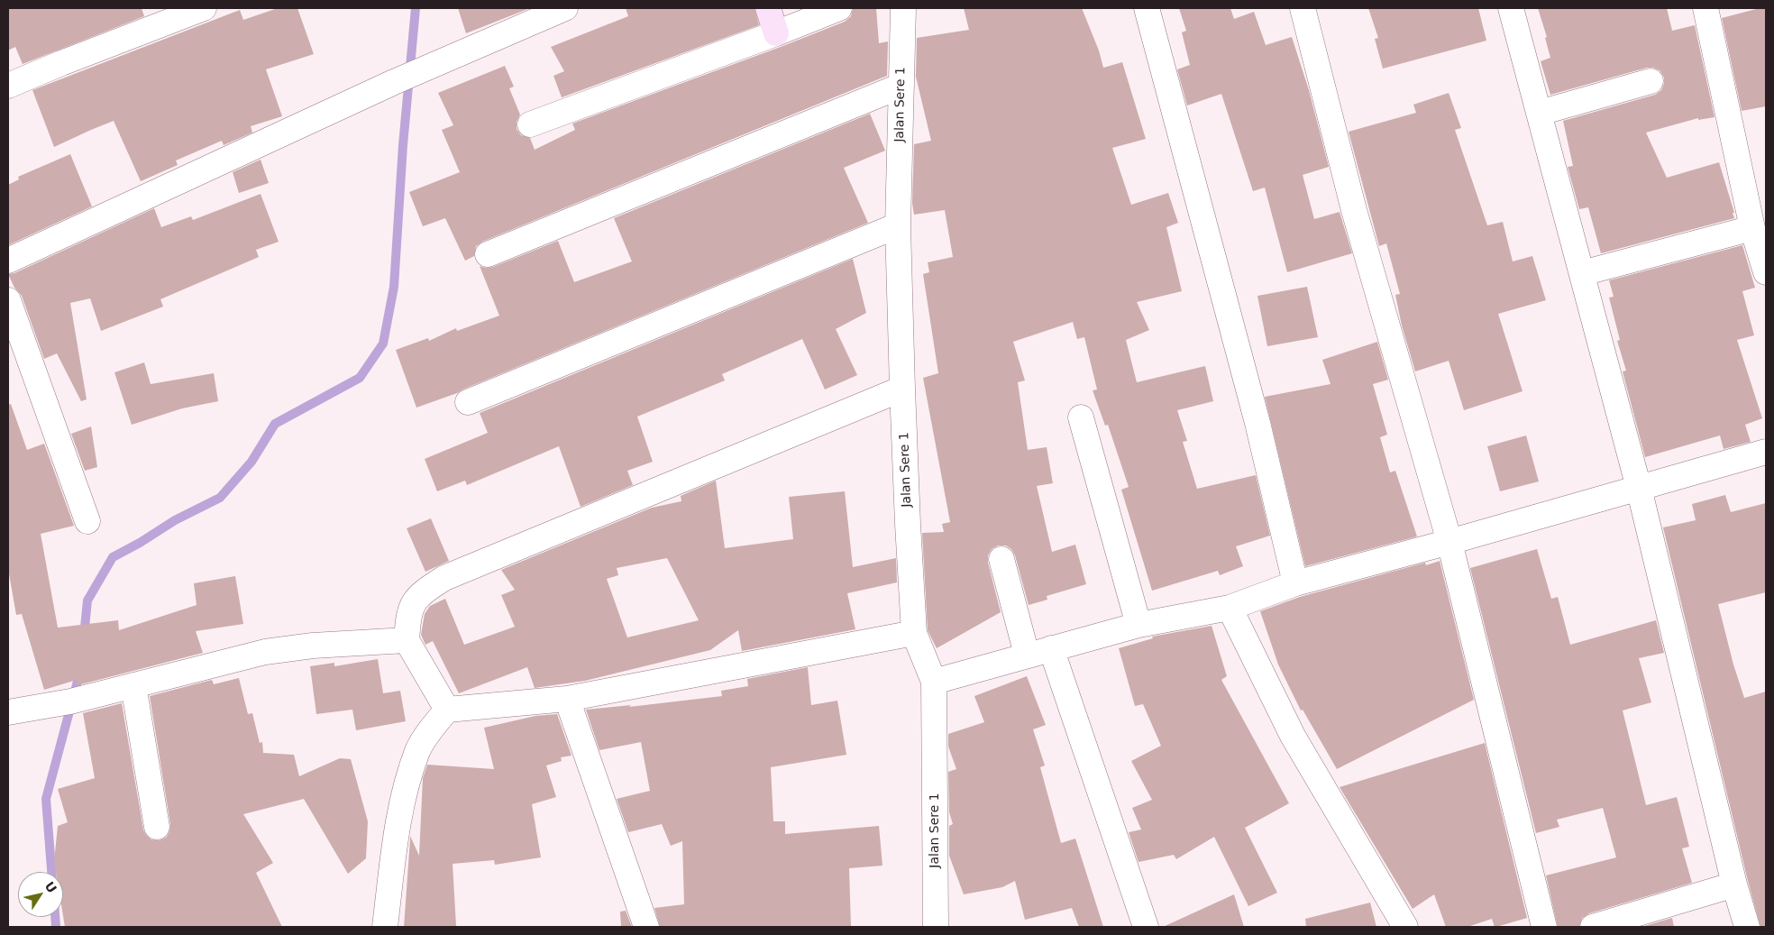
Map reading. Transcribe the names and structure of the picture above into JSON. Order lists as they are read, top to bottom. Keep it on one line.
{"streets":{"street":["Jalan Sere 1"]},"north":"top right"}
